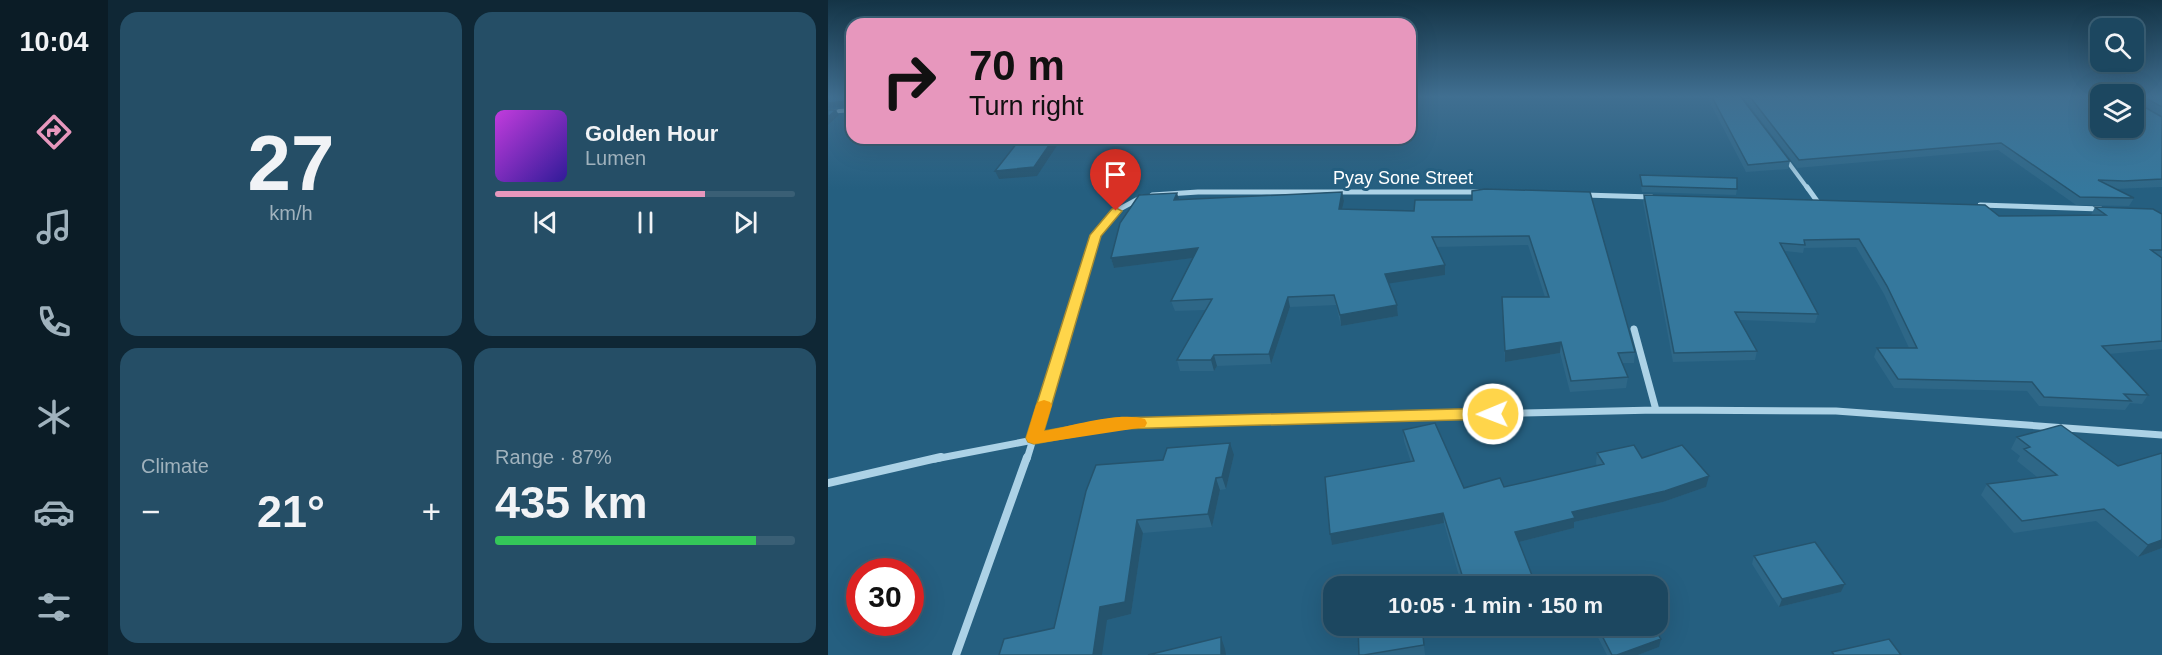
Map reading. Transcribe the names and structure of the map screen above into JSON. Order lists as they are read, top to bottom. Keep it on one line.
{"streets":{"street":["Pyay Sone Street"]},"page":{"tabs":"10:04","tile":[["27","km/h"],"Climate",["Range · 87%","435 km"]],"turn":["70 m","Turn right"],"song":["Golden Hour","Lumen"],"heat":["−","21°","+"],"limit":"30","trip":"10:05 · 1 min · 150 m"}}
